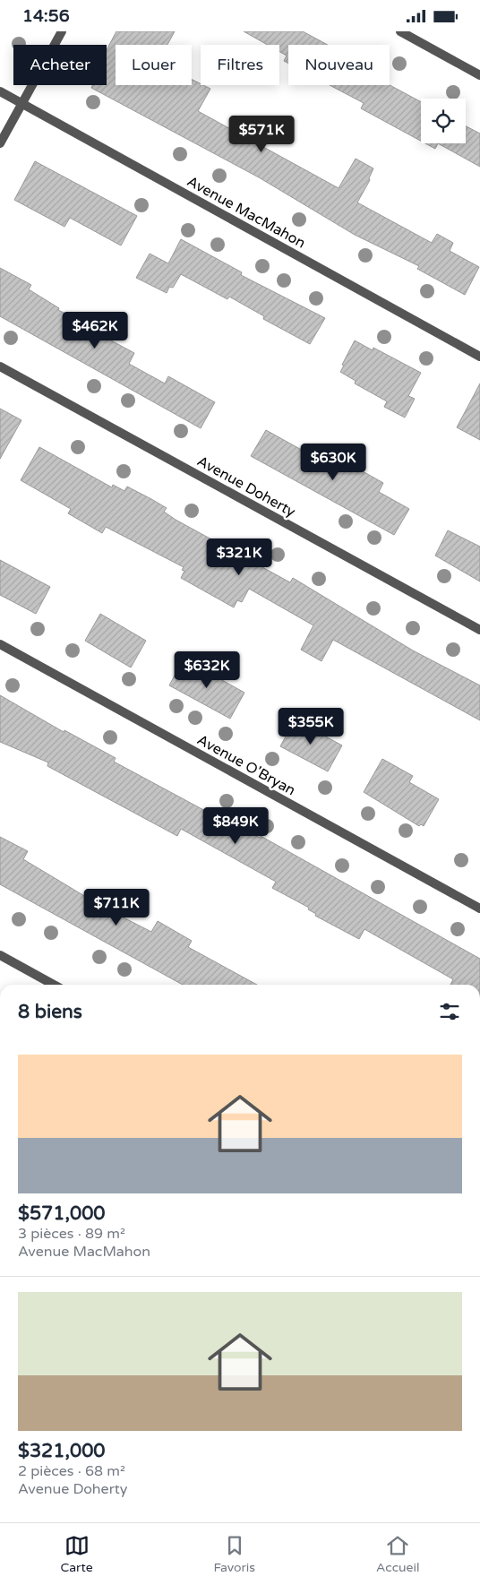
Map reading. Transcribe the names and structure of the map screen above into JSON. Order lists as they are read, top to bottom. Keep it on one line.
{"streets":{"street":["Avenue MacMahon","Avenue Doherty","Avenue O'Bryan"]},"page":{"status":"14:56","chip":["Acheter","Louer","Filtres","Nouveau"],"price":["$571K","$462K","$630K","$321K","$632K","$355K","$849K","$711K"],"heading":"8 biens","list":[{"name":"$571,000","note":"3 pièces · 89 m² · Avenue MacMahon"},{"name":"$321,000","note":"2 pièces · 68 m² · Avenue Doherty"}],"tabs":["Carte","Favoris","Accueil"]}}
